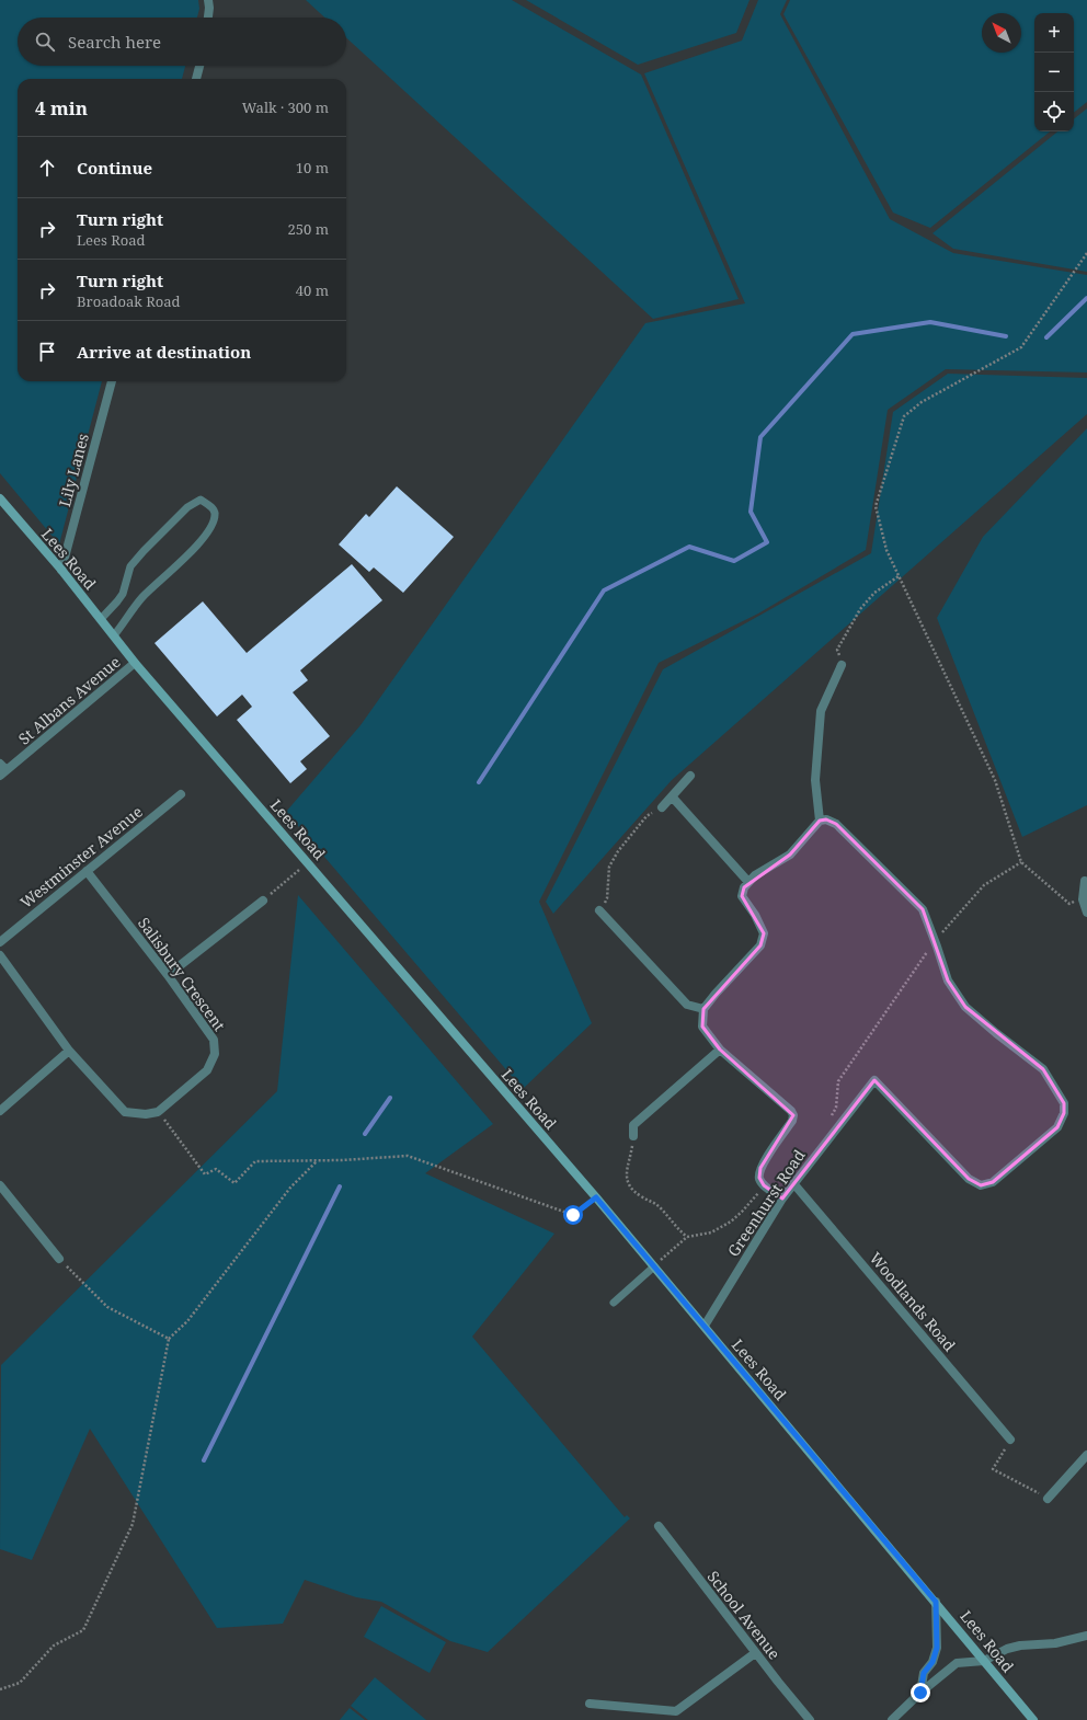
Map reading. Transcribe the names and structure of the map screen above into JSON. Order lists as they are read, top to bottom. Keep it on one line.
{"streets":{"main road":["Lees Road"],"street":["Lily Lanes","St Albans Avenue","Westminster Avenue","Salisbury Crescent","Greenhurst Road","Woodlands Road","School Avenue"]},"crossings":[["Lily Lanes","Lees Road"],["Lees Road","St Albans Avenue"],["Lees Road","Greenhurst Road"],["Westminster Avenue","Salisbury Crescent"],["Greenhurst Road","Woodlands Road"]],"north":"top left","page":{"map_buttons":["+","−"],"search":"Search here","heading":["4 min","Walk · 300 m"],"list":[["Continue","10 m"],["Turn right","Lees Road","250 m"],["Turn right","Broadoak Road","40 m"],"Arrive at destination"]}}
